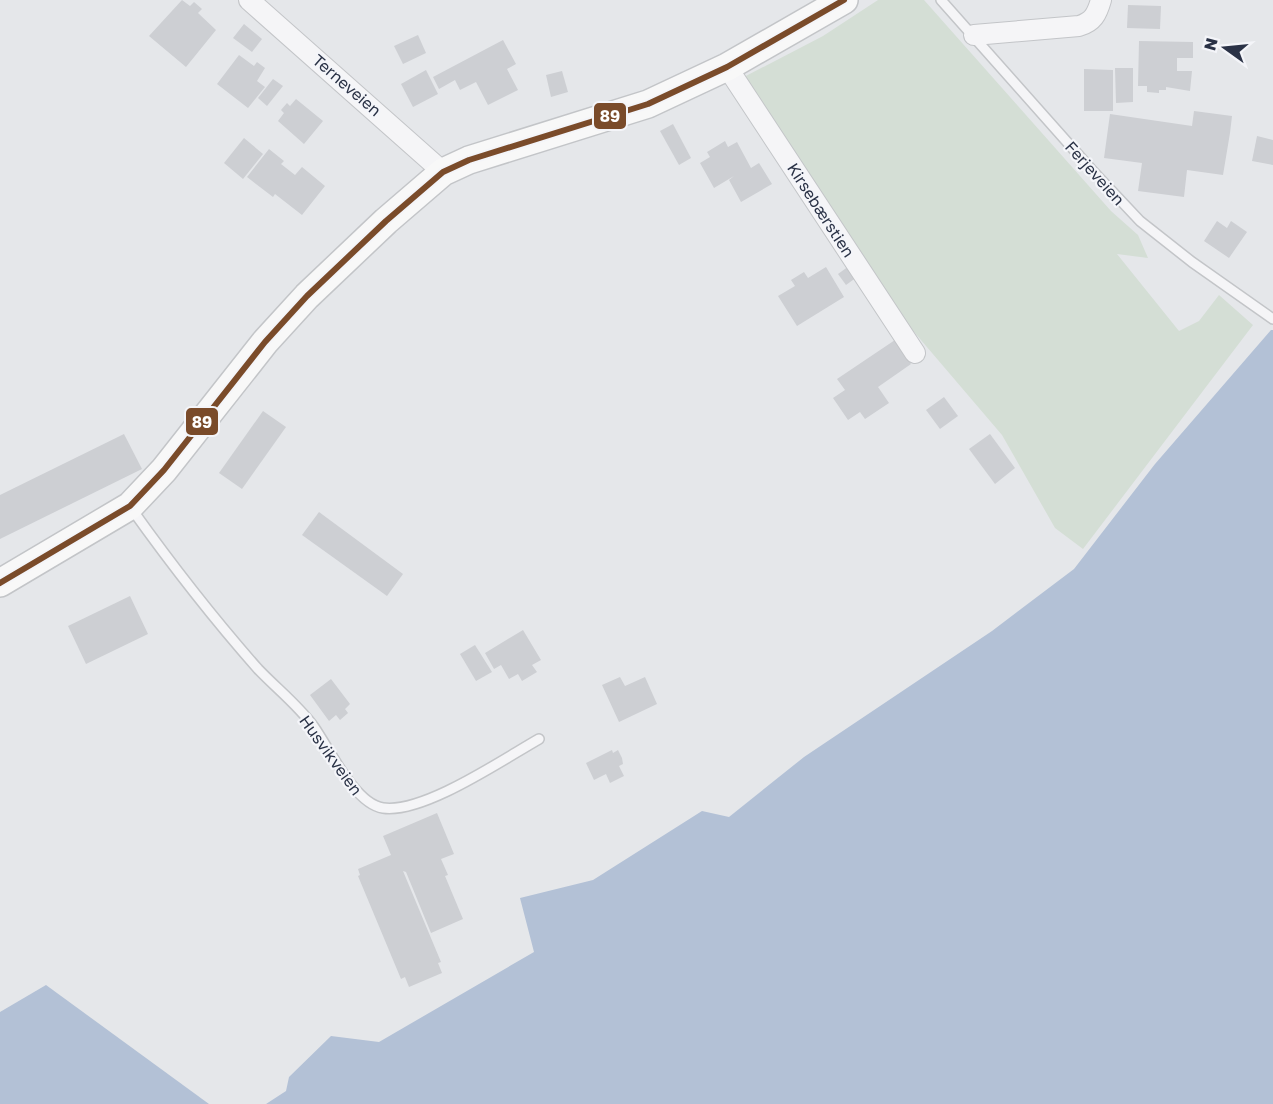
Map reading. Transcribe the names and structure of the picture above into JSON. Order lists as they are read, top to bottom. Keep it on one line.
{"streets":{"street":["Terneveien","Kirsebærstien"],"lane":["Ferjeveien","Husvikveien"]},"lines":["transit line 89"],"north":"left"}
